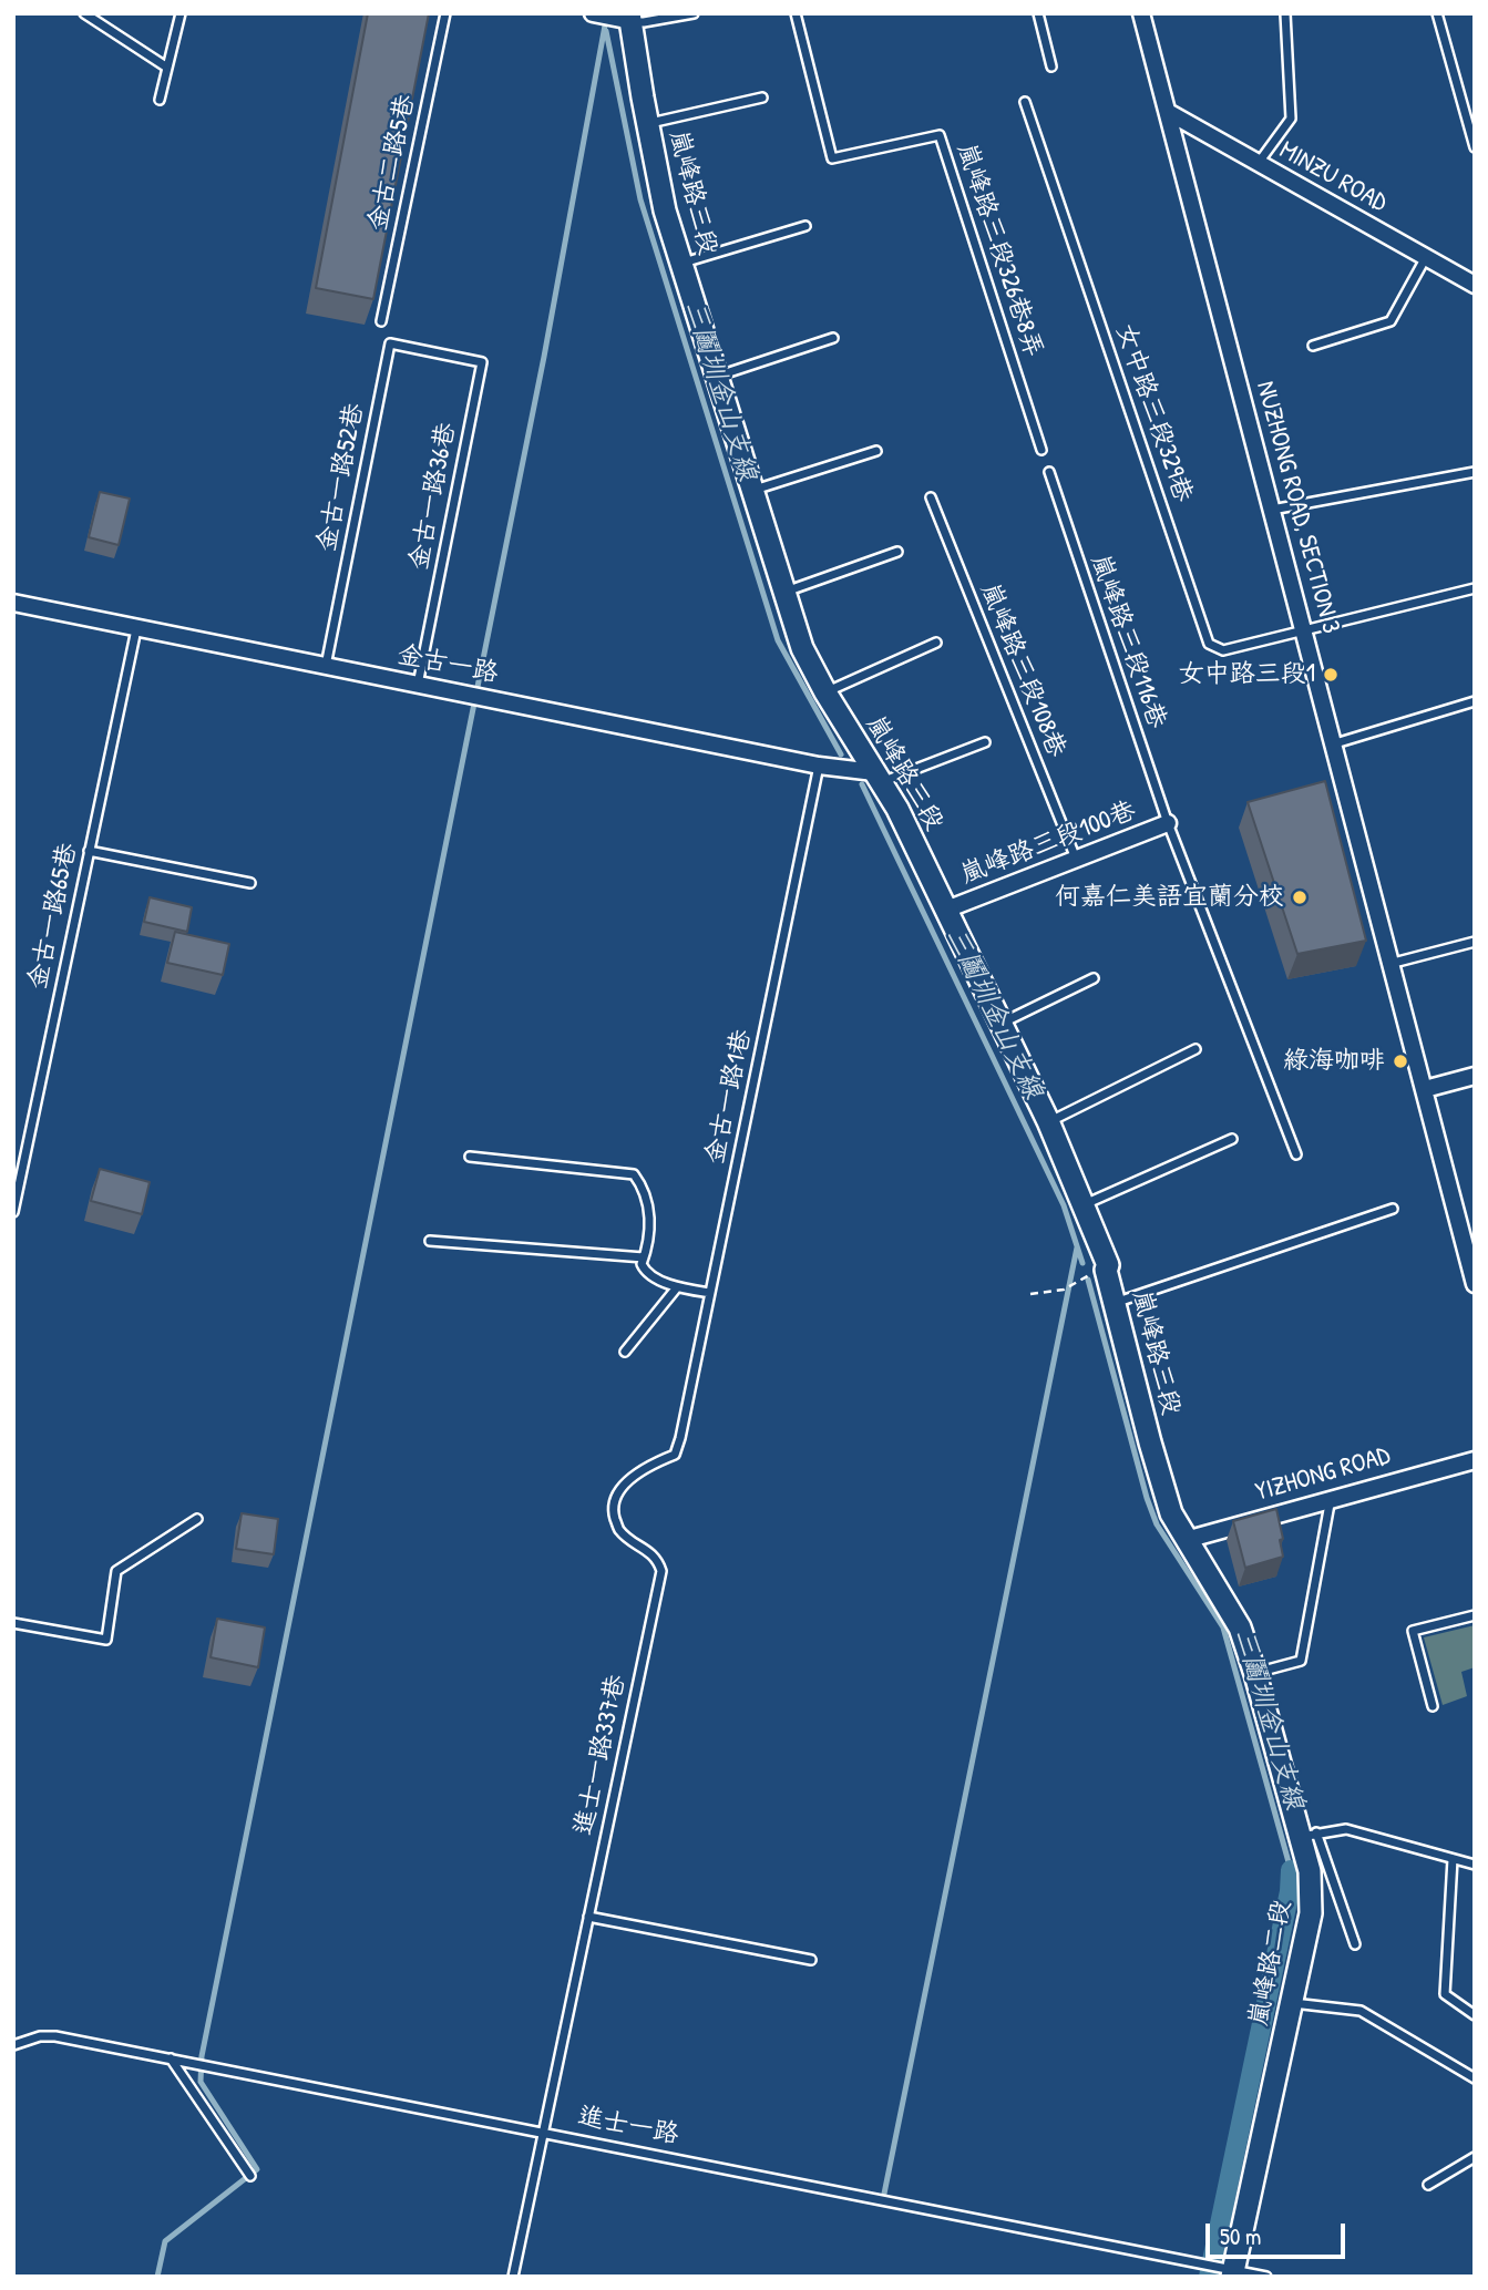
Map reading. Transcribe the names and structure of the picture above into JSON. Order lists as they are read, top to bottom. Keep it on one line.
{"streets":{"street":["MINZU ROAD","嵐峰路三段","NUZHONG ROAD, SECTION 3","金古一路","嵐峰路三段100巷","YIZHONG ROAD","嵐峰路二段"],"lane":["金古二路5巷","嵐峰路三段326巷8弄","女中路三段329巷","金古一路52巷","金古一路36巷","嵐峰路三段116巷","嵐峰路三段108巷","金古一路65巷","金古一路1巷","進士一路337巷","進士一路"]},"crossings":[["MINZU ROAD","NUZHONG ROAD, SECTION 3"],["嵐峰路三段","金古一路"],["嵐峰路三段","嵐峰路三段100巷"],["嵐峰路三段","YIZHONG ROAD"],["嵐峰路三段","嵐峰路二段"],["女中路三段329巷","NUZHONG ROAD, SECTION 3"],["金古一路52巷","金古一路36巷"],["金古一路52巷","金古一路"],["金古一路36巷","金古一路"],["嵐峰路三段116巷","嵐峰路三段100巷"],["金古一路","金古一路65巷"],["金古一路","金古一路1巷"],["嵐峰路三段108巷","嵐峰路三段100巷"],["金古一路1巷","進士一路337巷"],["YIZHONG ROAD","嵐峰路二段"],["進士一路337巷","進士一路"],["嵐峰路二段","進士一路"]],"water":["三鬮圳金山支線"],"places":["女中路三段1","何嘉仁美語宜蘭分校","綠海咖啡"],"scale_bar":"50 m"}
